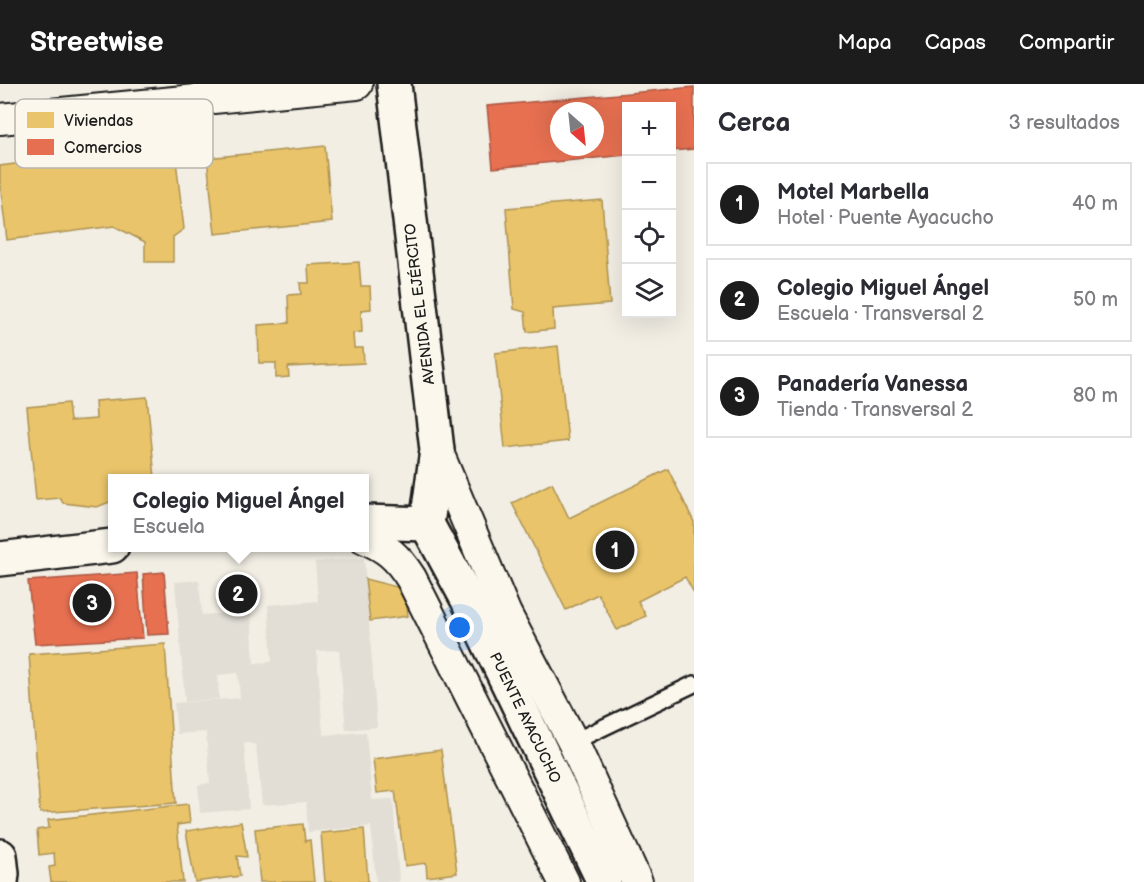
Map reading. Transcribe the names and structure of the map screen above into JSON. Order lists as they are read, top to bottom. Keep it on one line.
{"streets":{"main road":["AVENIDA EL EJÉRCITO","PUENTE AYACUCHO"]},"crossings":[["AVENIDA EL EJÉRCITO","PUENTE AYACUCHO"]],"legend":["Viviendas","Comercios"],"north":"bottom right","page":{"header":"Streetwise","nav":["Mapa","Capas","Compartir"],"heading":["Cerca","3 resultados"],"map_buttons":["+","−"],"list":[{"mark":"1","name":"Motel Marbella","note":"Hotel · Puente Ayacucho","value":"40 m"},{"mark":"2","name":"Colegio Miguel Ángel","note":"Escuela · Transversal 2","value":"50 m"},{"mark":"3","name":"Panadería Vanessa","note":"Tienda · Transversal 2","value":"80 m"}],"popup":["Colegio Miguel Ángel","Escuela"],"pins":["1","2","3"]}}
